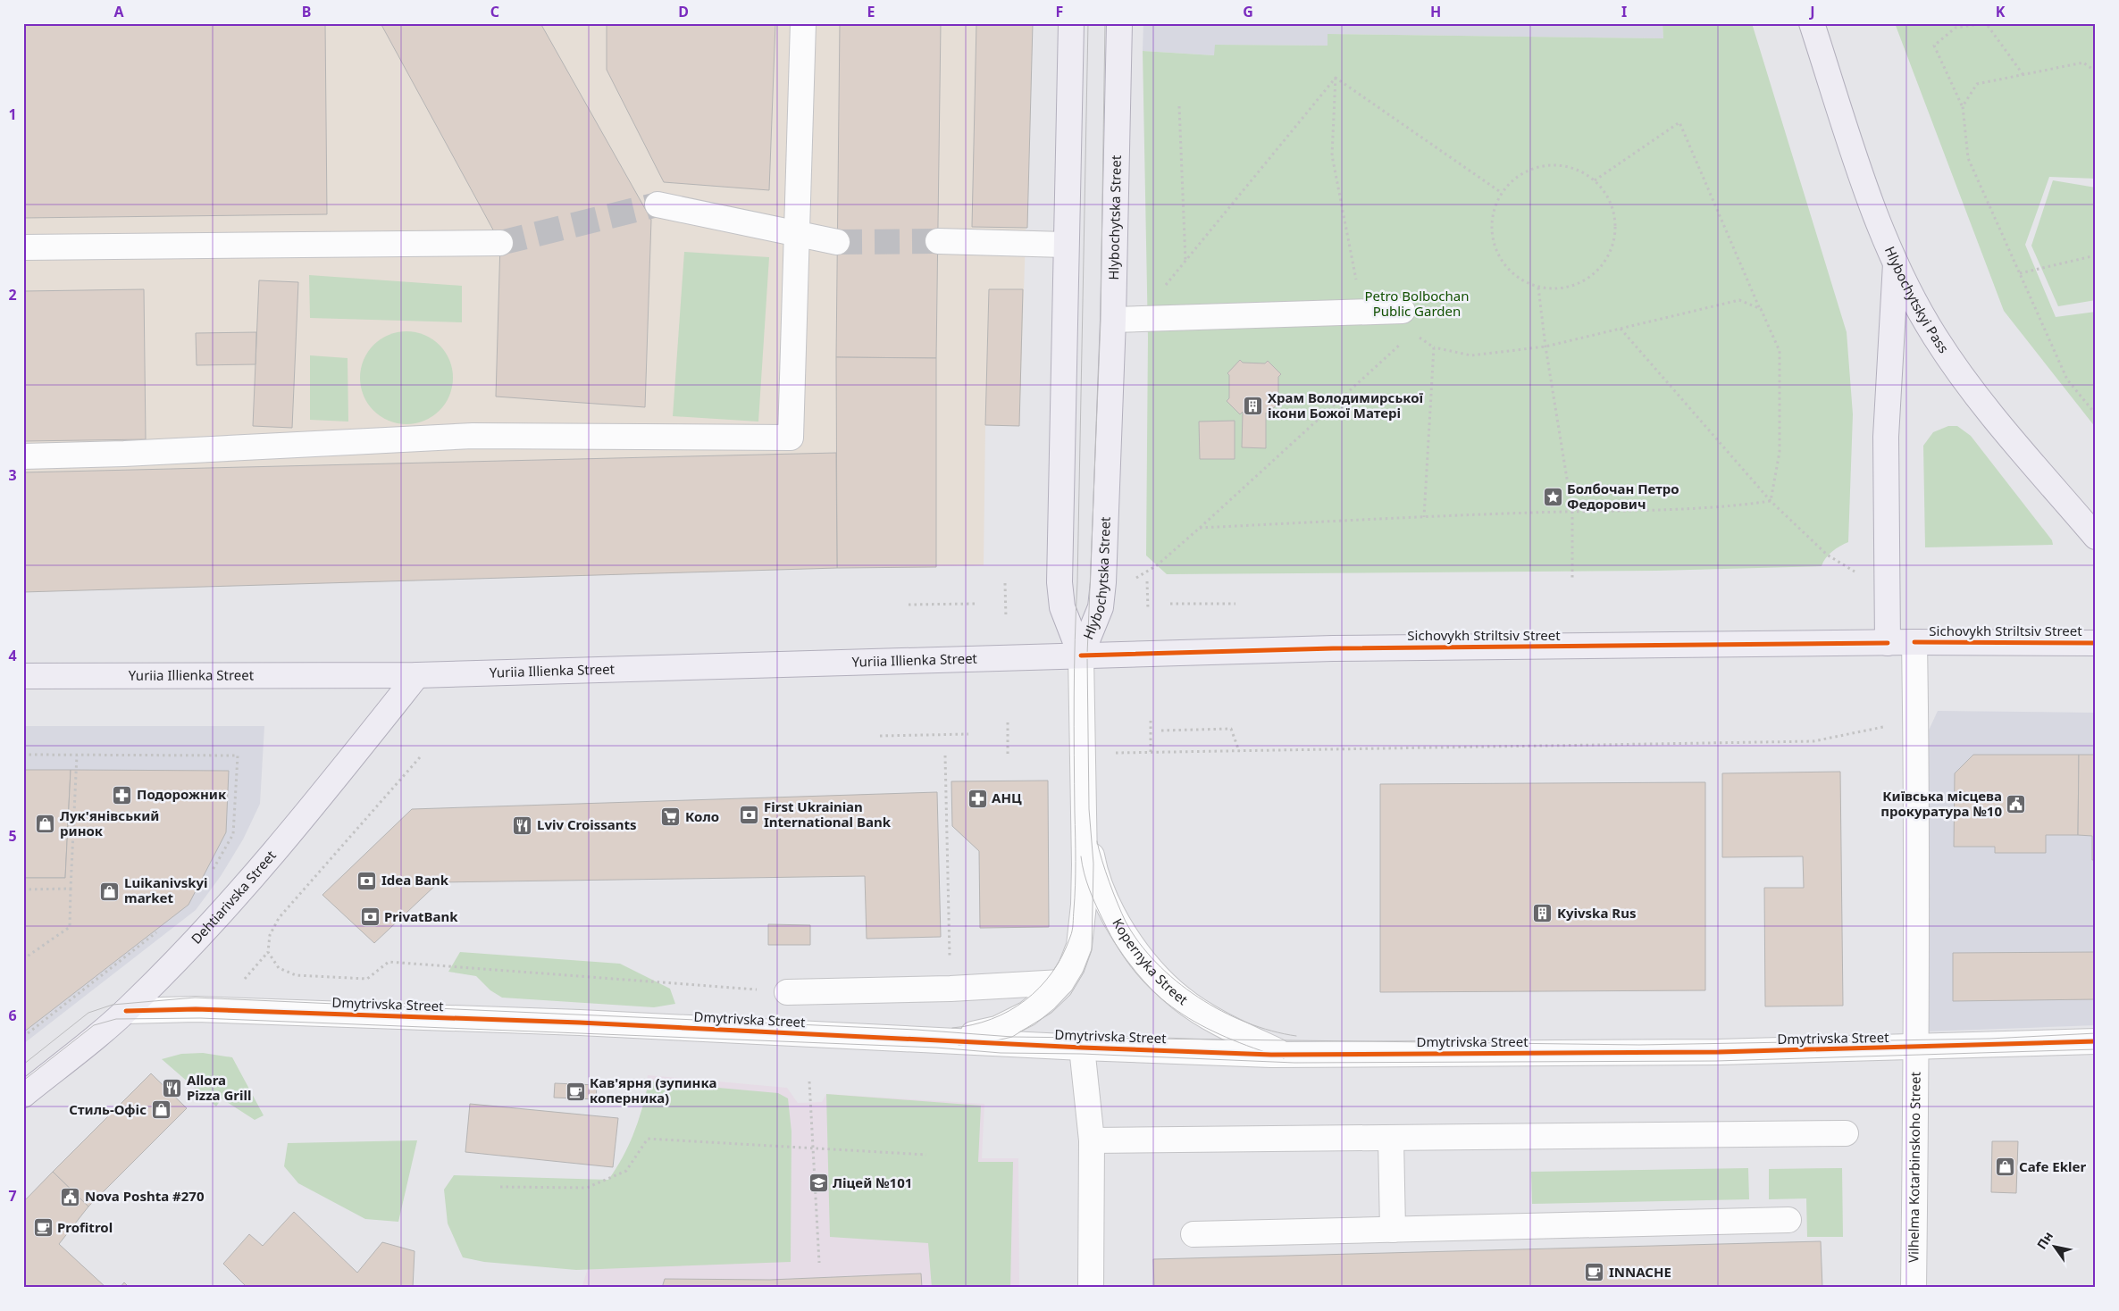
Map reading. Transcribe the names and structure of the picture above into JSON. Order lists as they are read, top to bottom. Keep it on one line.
{"streets":{"main road":["Hlybochytska Street","Hlybochytskyi Pass","Sichovykh Striltsiv Street","Yuriia Illienka Street","Dehtiarivska Street"],"street":["Kopernyka Street","Dmytrivska Street","Vilhelma Kotarbinskoho Street"]},"crossings":[["Hlybochytska Street","Sichovykh Striltsiv Street"],["Hlybochytska Street","Yuriia Illienka Street"],["Hlybochytska Street","Kopernyka Street"],["Sichovykh Striltsiv Street","Yuriia Illienka Street"],["Sichovykh Striltsiv Street","Kopernyka Street"],["Sichovykh Striltsiv Street","Vilhelma Kotarbinskoho Street"],["Yuriia Illienka Street","Dehtiarivska Street"],["Yuriia Illienka Street","Kopernyka Street"],["Dehtiarivska Street","Dmytrivska Street"],["Kopernyka Street","Dmytrivska Street"],["Dmytrivska Street","Vilhelma Kotarbinskoho Street"]],"parks":["Petro Bolbochan Public Garden"],"places":{"building":["Храм Володимирської ікони Божої Матері","Kyivska Rus"],"place":["Болбочан Петро Федорович"],"pharmacy":["Подорожник","АНЦ"],"public building":["Київська місцева прокуратура №10","Nova Poshta #270"],"bank":["First Ukrainian International Bank","Idea Bank","PrivatBank"],"supermarket":["Коло"],"shop":["Лук'янівський ринок","Luikanivskyi market","Стиль-Офіс","Cafe Ekler"],"restaurant":["Lviv Croissants","Allora Pizza Grill"],"cafe":["Кав'ярня (зупинка коперника)","Profitrol","INNACHE"],"school or university":["Ліцей №101"]},"north":"top left","grid":{"columns":["A","B","C","D","E","F","G","H","I","J","K"],"rows":["1","2","3","4","5","6","7"]}}
